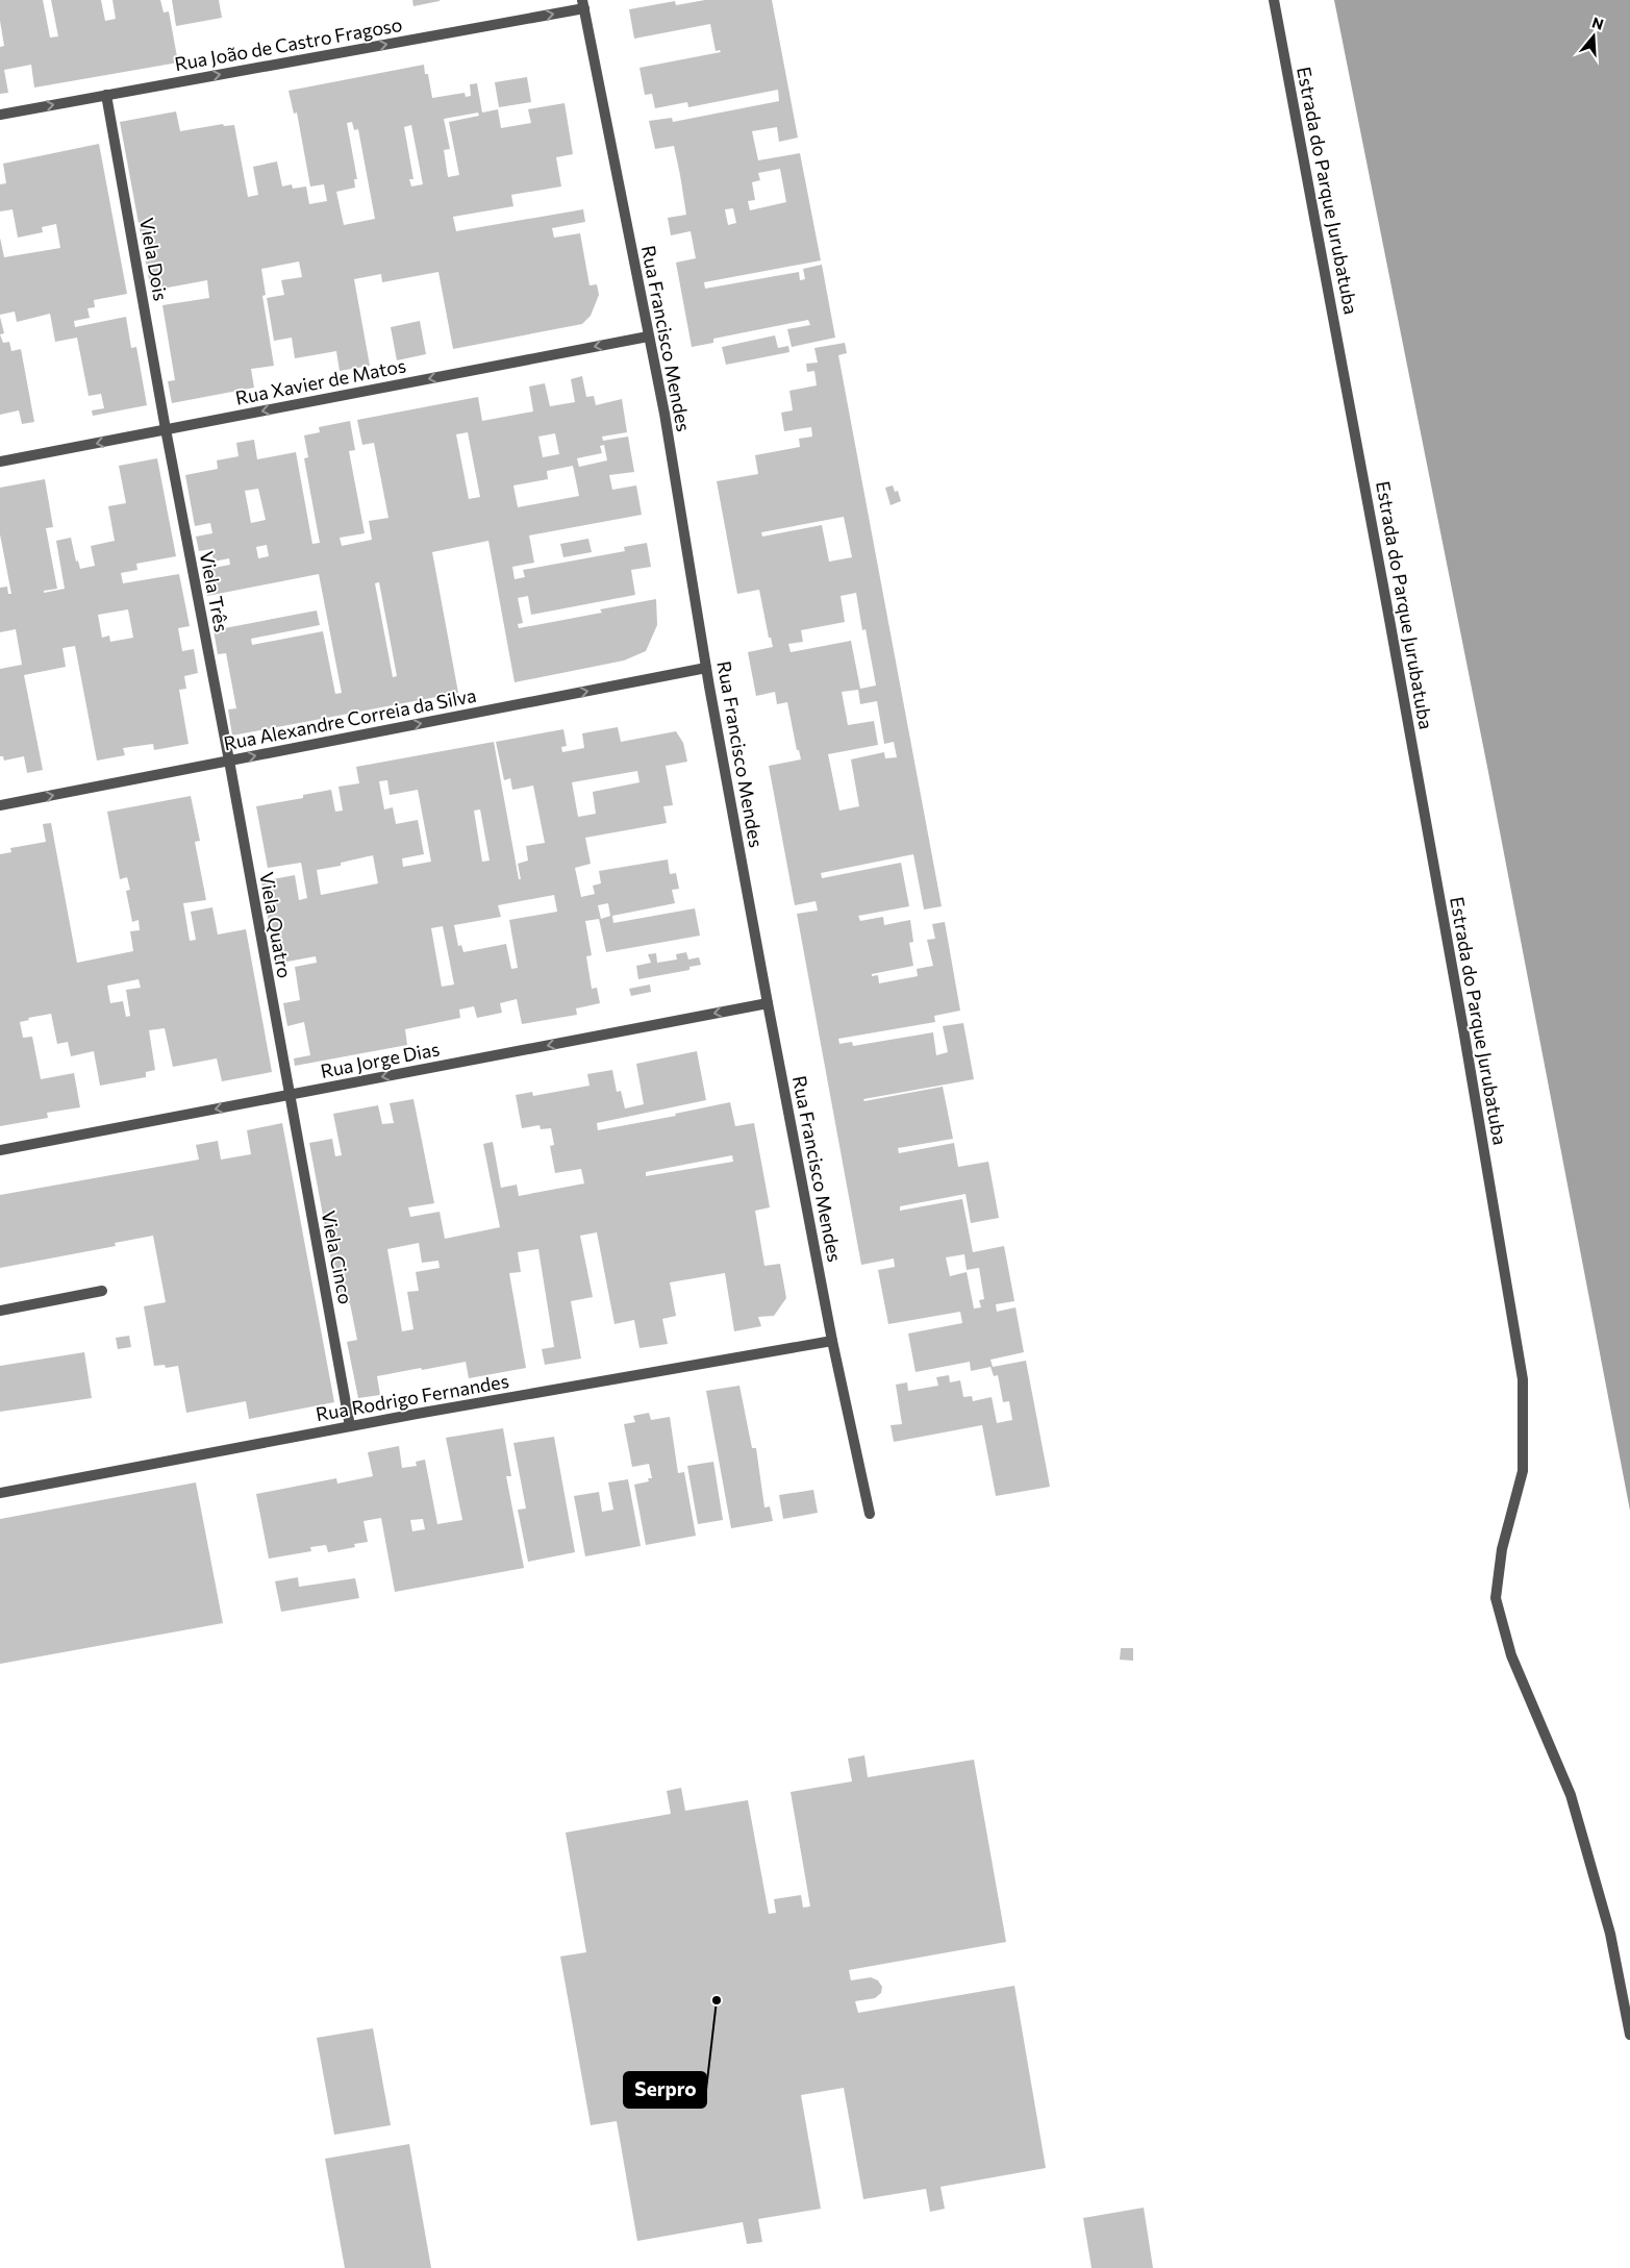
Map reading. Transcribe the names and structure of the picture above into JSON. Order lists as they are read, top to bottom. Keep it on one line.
{"streets":{"street":["Rua João de Castro Fragoso","Estrada do Parque Jurubatuba","Viela Dois","Rua Francisco Mendes","Rua Xavier de Matos","Viela Três","Rua Alexandre Correia da Silva","Viela Quatro","Rua Jorge Dias","Viela Cinco","Rua Rodrigo Fernandes"]},"crossings":[["Rua João de Castro Fragoso","Viela Dois"],["Rua João de Castro Fragoso","Rua Francisco Mendes"],["Viela Dois","Rua Xavier de Matos"],["Viela Dois","Viela Três"],["Rua Francisco Mendes","Rua Xavier de Matos"],["Rua Francisco Mendes","Rua Alexandre Correia da Silva"],["Rua Francisco Mendes","Rua Jorge Dias"],["Rua Francisco Mendes","Rua Rodrigo Fernandes"],["Rua Xavier de Matos","Viela Três"],["Viela Três","Rua Alexandre Correia da Silva"],["Viela Três","Viela Quatro"],["Rua Alexandre Correia da Silva","Viela Quatro"],["Viela Quatro","Rua Jorge Dias"],["Viela Quatro","Viela Cinco"],["Rua Jorge Dias","Viela Cinco"],["Viela Cinco","Rua Rodrigo Fernandes"]],"one_way":["Rua João de Castro Fragoso","Rua Xavier de Matos","Rua Alexandre Correia da Silva","Rua Jorge Dias"],"places":["Serpro"],"north":"top"}
